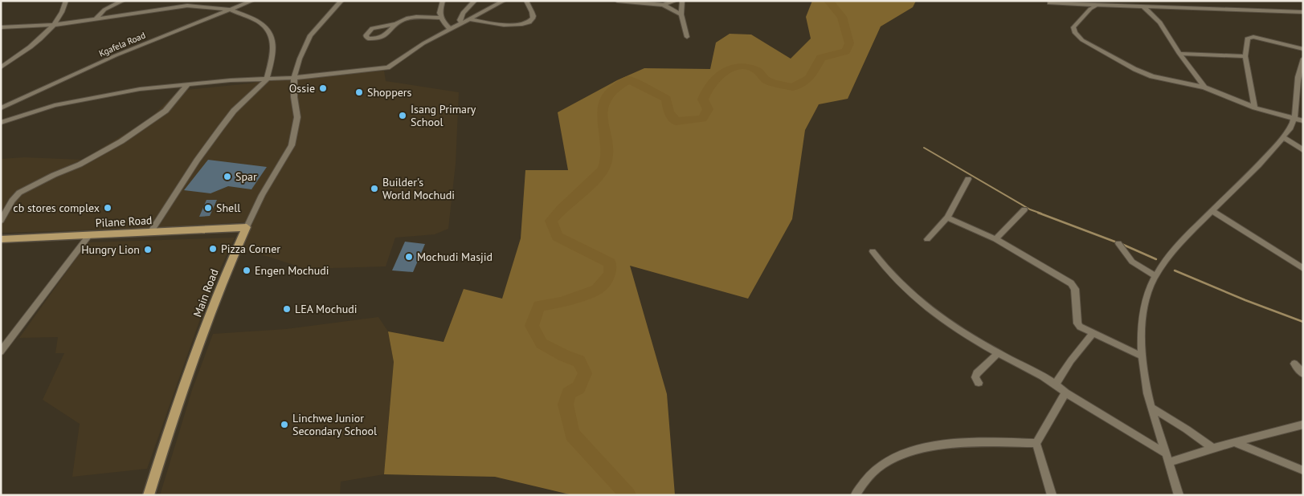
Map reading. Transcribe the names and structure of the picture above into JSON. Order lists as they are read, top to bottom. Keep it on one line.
{"streets":{"main road":["Pilane Road","Main Road"],"street":["Kgafela Road"]},"crossings":[["Pilane Road","Main Road"]],"places":["Ossie","Shoppers","Isang Primary School","Spar","Builder's World Mochudi","cb stores complex","Shell","Pizza Corner","Hungry Lion","Mochudi Masjid","Engen Mochudi","LEA Mochudi","Linchwe Junior Secondary School"]}
